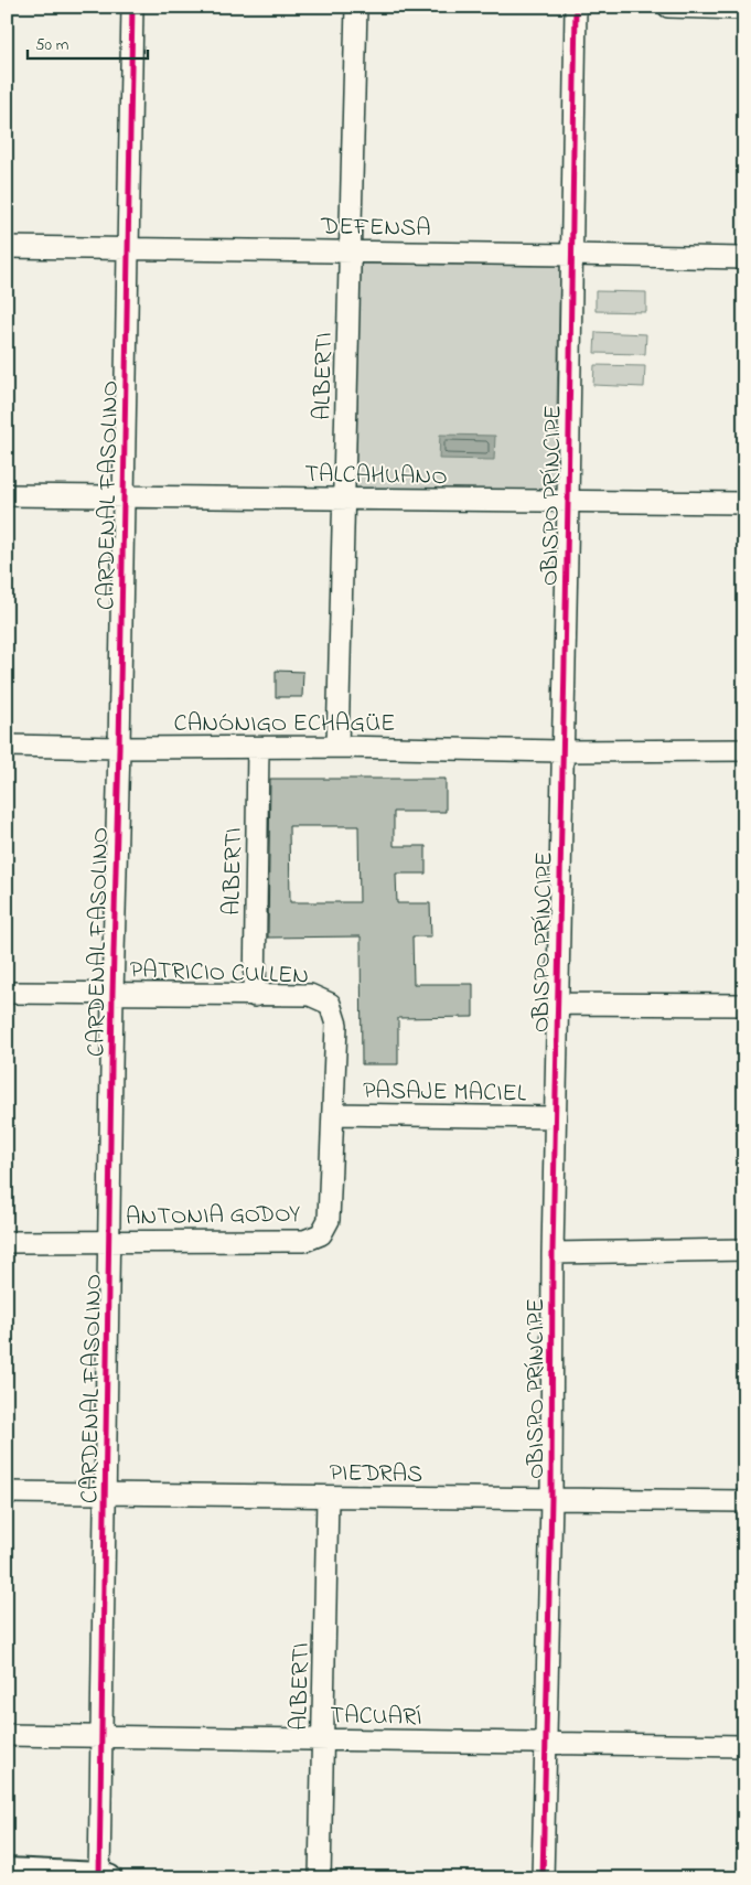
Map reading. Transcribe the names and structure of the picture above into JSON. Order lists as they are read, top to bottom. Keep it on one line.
{"streets":{"street":["DEFENSA","ALBERTI","TALCAHUANO","CARDENAL FASOLINO","OBISPO PRÍNCIPE","CANÓNIGO ECHAGÜE","PATRICIO CULLEN","PASAJE MACIEL","ANTONIA GODOY","PIEDRAS","TACUARÍ"]},"crossings":[["DEFENSA","ALBERTI"],["DEFENSA","CARDENAL FASOLINO"],["DEFENSA","OBISPO PRÍNCIPE"],["ALBERTI","TALCAHUANO"],["ALBERTI","CANÓNIGO ECHAGÜE"],["ALBERTI","PATRICIO CULLEN"],["ALBERTI","PIEDRAS"],["ALBERTI","TACUARÍ"],["TALCAHUANO","CARDENAL FASOLINO"],["TALCAHUANO","OBISPO PRÍNCIPE"],["CARDENAL FASOLINO","CANÓNIGO ECHAGÜE"],["CARDENAL FASOLINO","PATRICIO CULLEN"],["CARDENAL FASOLINO","ANTONIA GODOY"],["CARDENAL FASOLINO","PIEDRAS"],["CARDENAL FASOLINO","TACUARÍ"],["OBISPO PRÍNCIPE","CANÓNIGO ECHAGÜE"],["OBISPO PRÍNCIPE","PASAJE MACIEL"],["OBISPO PRÍNCIPE","PIEDRAS"],["OBISPO PRÍNCIPE","TACUARÍ"],["PATRICIO CULLEN","PASAJE MACIEL"],["PATRICIO CULLEN","ANTONIA GODOY"],["PASAJE MACIEL","ANTONIA GODOY"]],"scale_bar":"50 m"}
